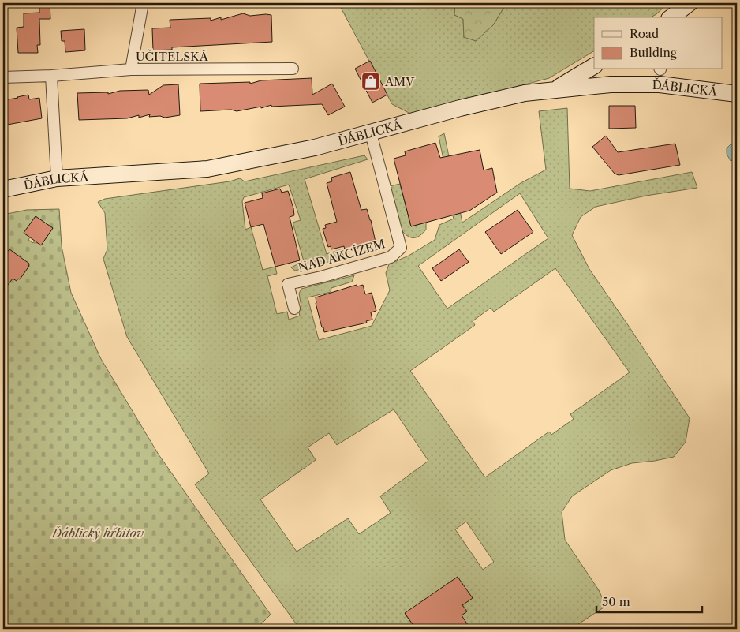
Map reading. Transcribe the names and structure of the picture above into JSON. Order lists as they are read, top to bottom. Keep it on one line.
{"streets":{"main road":["ĎÁBLICKÁ"],"street":["UČITELSKÁ","NAD AKCÍZEM"]},"crossings":[["ĎÁBLICKÁ","NAD AKCÍZEM"]],"parks":["Ďáblický hřbitov"],"places":{"shop":["AMV"]},"legend":["Road","Building"],"scale_bar":"50 m"}
